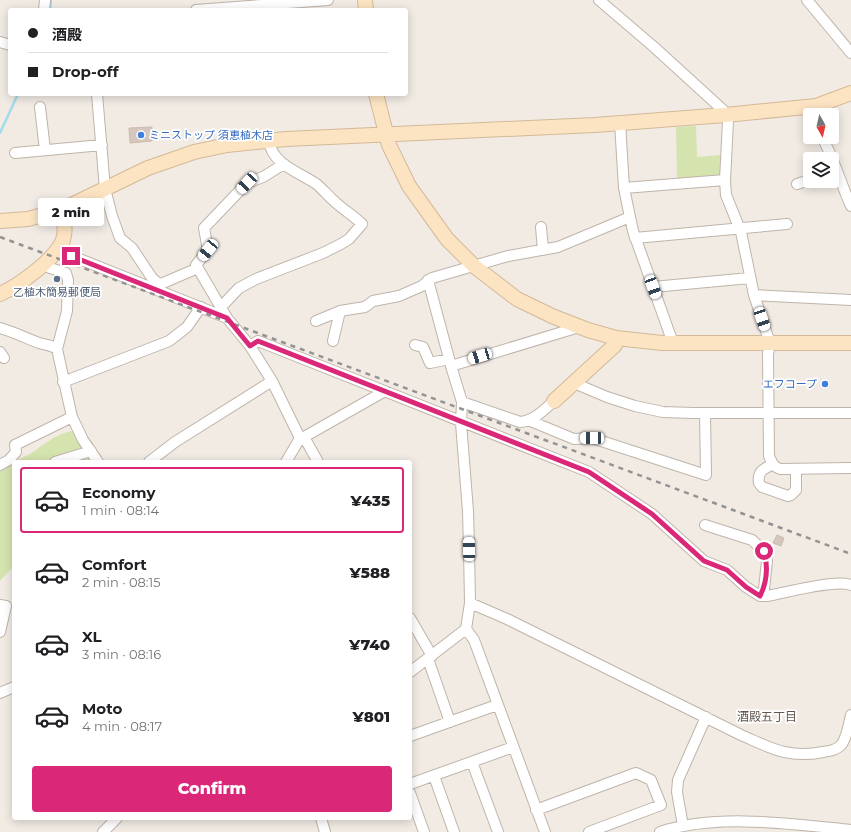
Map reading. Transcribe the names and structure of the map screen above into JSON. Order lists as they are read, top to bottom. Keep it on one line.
{"districts":["酒殿五丁目"],"places":["ミニストップ 須恵植木店","乙植木簡易郵便局","エフコープ"],"north":"bottom","page":{"banner":["酒殿","Drop-off"],"bubble":"2 min","list":[{"name":"Economy","note":"1 min · 08:14","value":"¥435"},{"name":"Comfort","note":"2 min · 08:15","value":"¥588"},{"name":"XL","note":"3 min · 08:16","value":"¥740"},{"name":"Moto","note":"4 min · 08:17","value":"¥801"}],"buttons":"Confirm"}}
